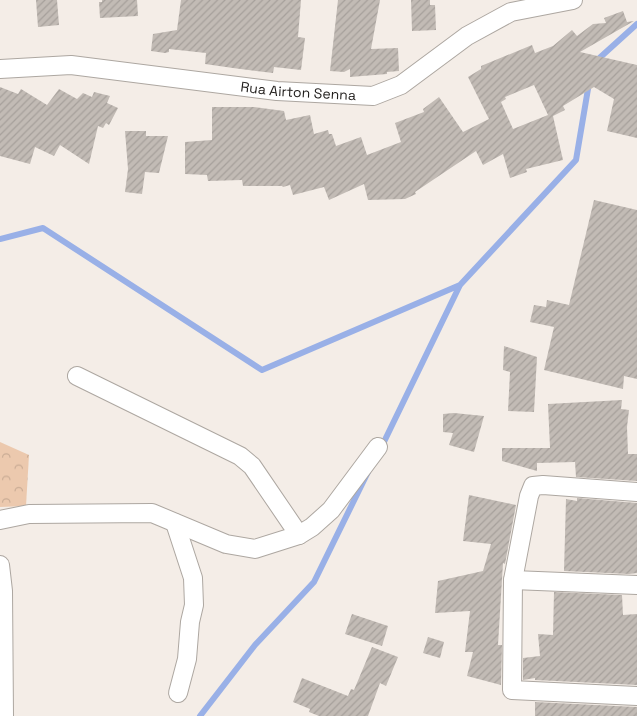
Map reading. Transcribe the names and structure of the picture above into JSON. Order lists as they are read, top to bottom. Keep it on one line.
{"streets":{"street":["Rua Airton Senna"]}}
